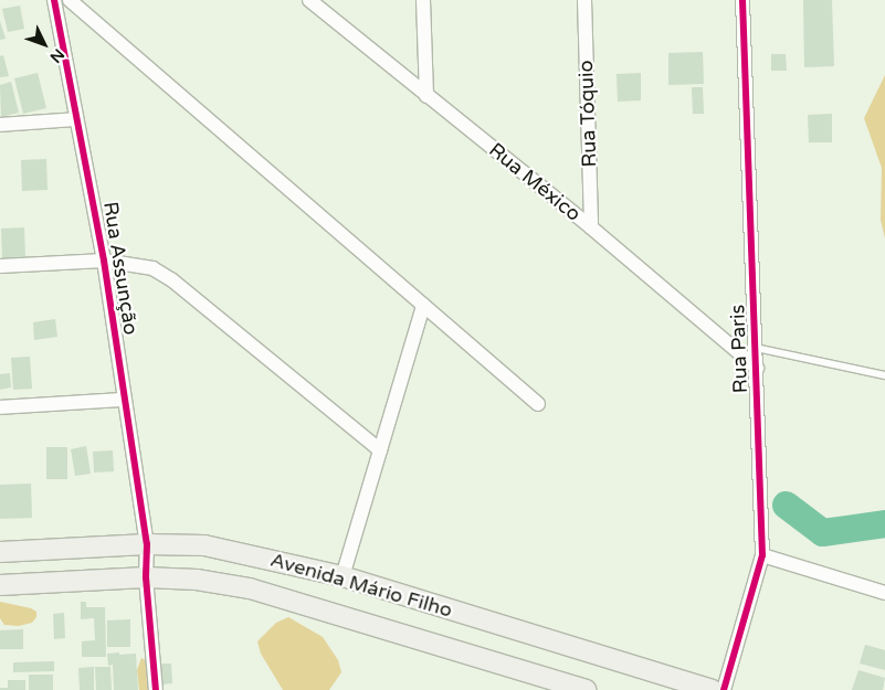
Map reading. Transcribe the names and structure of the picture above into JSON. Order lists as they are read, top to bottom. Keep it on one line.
{"streets":{"main road":["Avenida Mário Filho"],"street":["Rua Tóquio","Rua México","Rua Assunção","Rua Paris"]},"crossings":[["Rua Tóquio","Rua México"],["Rua México","Rua Paris"],["Rua Assunção","Avenida Mário Filho"]],"north":"bottom right"}
